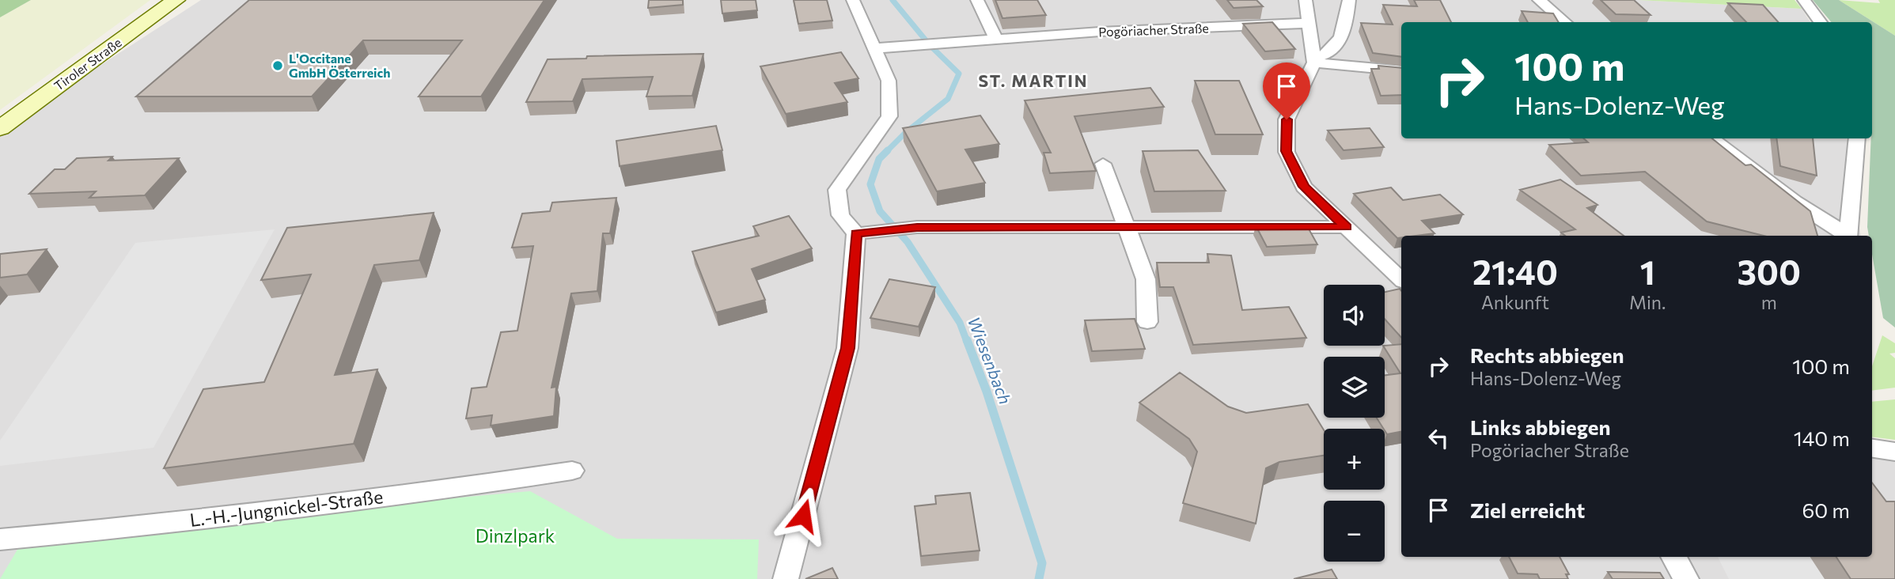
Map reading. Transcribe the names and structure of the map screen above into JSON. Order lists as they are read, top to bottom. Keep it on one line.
{"streets":{"main road":["Tiroler Straße"],"street":["Pogöriacher Straße","L.-H.-Jungnickel-Straße"]},"districts":["ST. MARTIN"],"water":["Wiesenbach"],"parks":["Dinzlpark"],"places":["L'Occitane GmbH Österreich"],"page":{"turn":["100 m","Hans-Dolenz-Weg"],"eta":["21:40","Ankunft","1","Min.","300","m"],"map_buttons":["+","−"],"list":[{"name":"Rechts abbiegen","note":"Hans-Dolenz-Weg","value":"100 m"},{"name":"Links abbiegen","note":"Pogöriacher Straße","value":"140 m"},{"name":"Ziel erreicht","value":"60 m"}]}}
